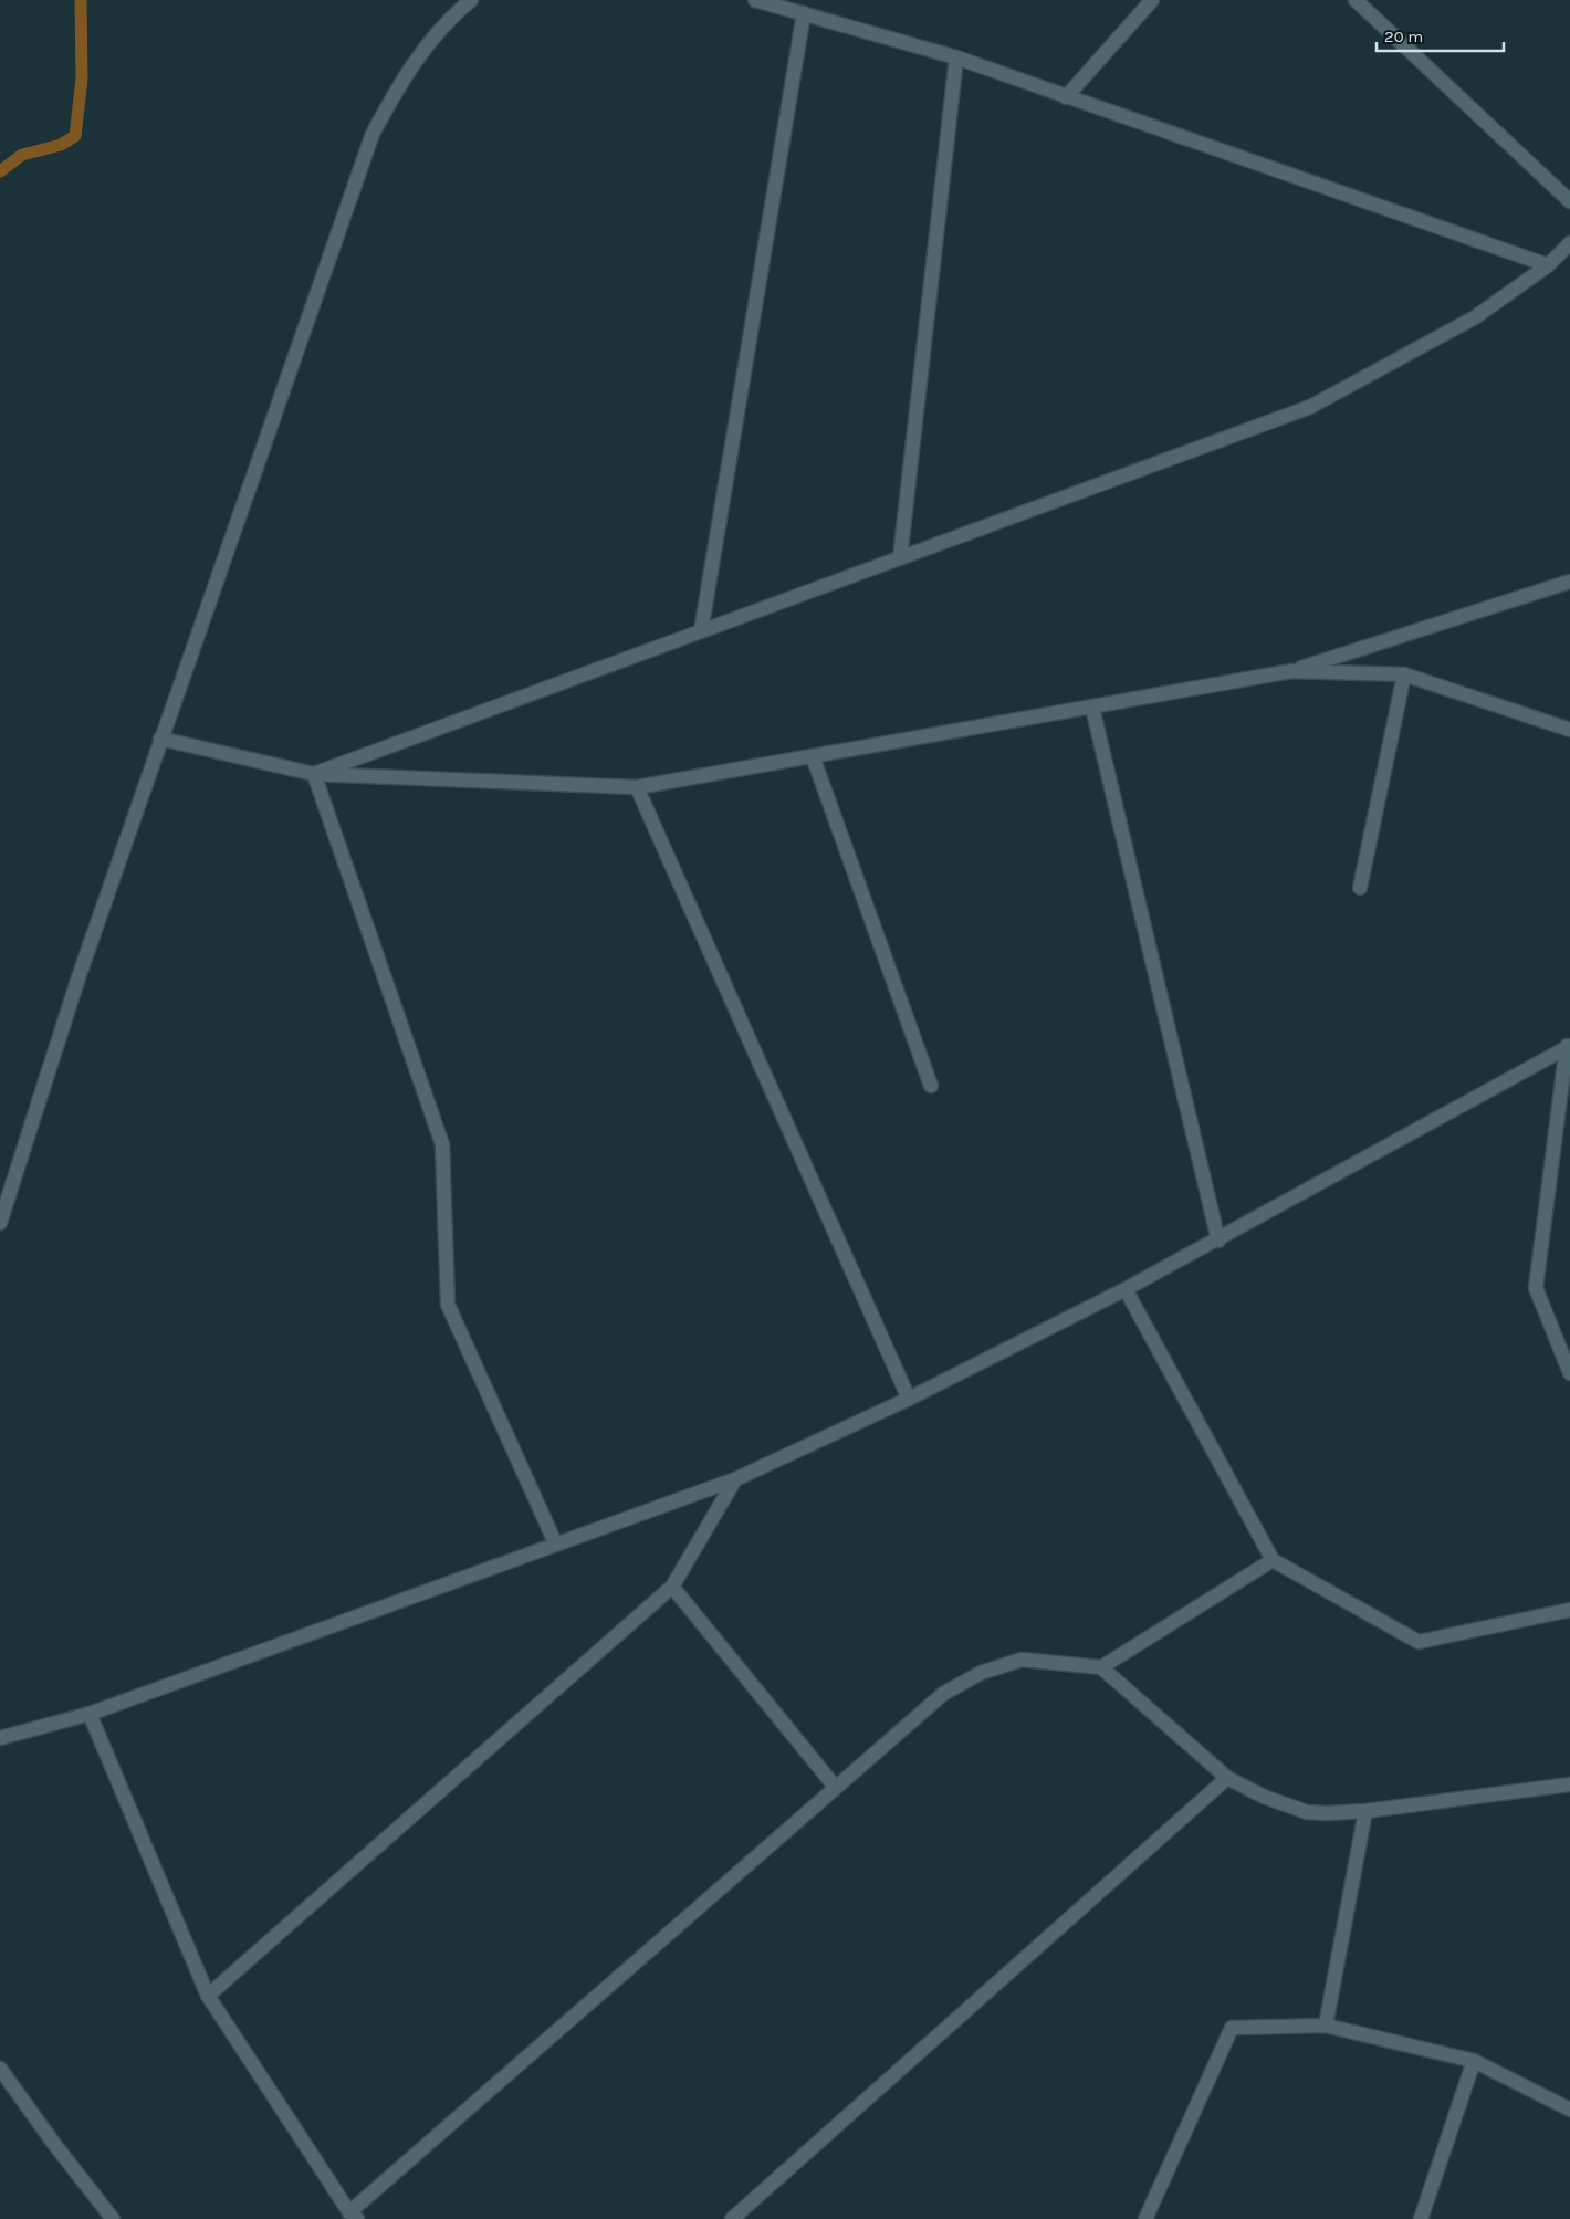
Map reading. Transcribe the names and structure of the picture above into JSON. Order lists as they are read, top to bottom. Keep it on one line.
{"scale_bar":"20 m"}
